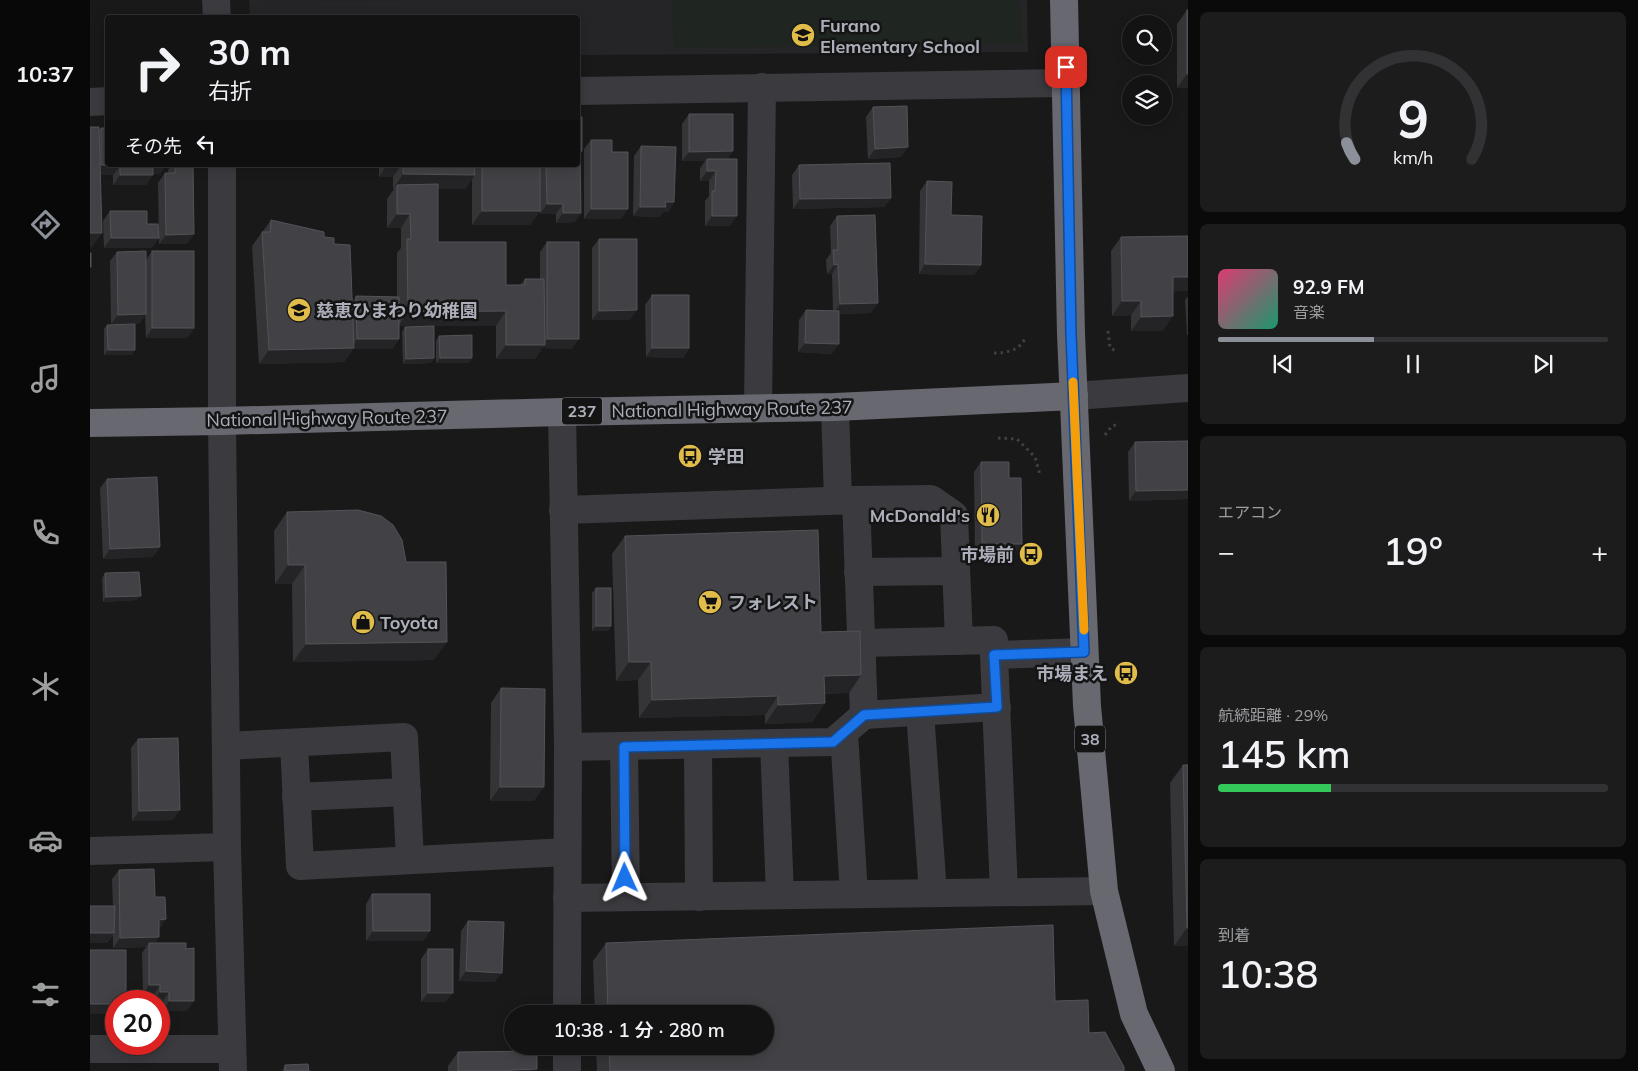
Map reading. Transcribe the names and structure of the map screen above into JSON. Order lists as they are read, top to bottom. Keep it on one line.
{"streets":{"highway":["National Highway Route 237","237","38"]},"crossings":[["National Highway Route 237","38"]],"places":{"school or university":["Furano Elementary School","慈恵ひまわり幼稚園"],"bus stop":["学田","市場前","市場まえ"],"restaurant":["McDonald's"],"supermarket":["フォレスト"],"shop":["Toyota"]},"page":{"tabs":"10:37","turn":["30 m","右折"],"then":"その先","song":["92.9 FM","音楽"],"tile":["エアコン",["航続距離 · 29%","145 km"],["到着","10:38"]],"heat":["−","19°","+"],"limit":"20","trip":"10:38 · 1 分 · 280 m","gauge":["9","km/h"]}}
